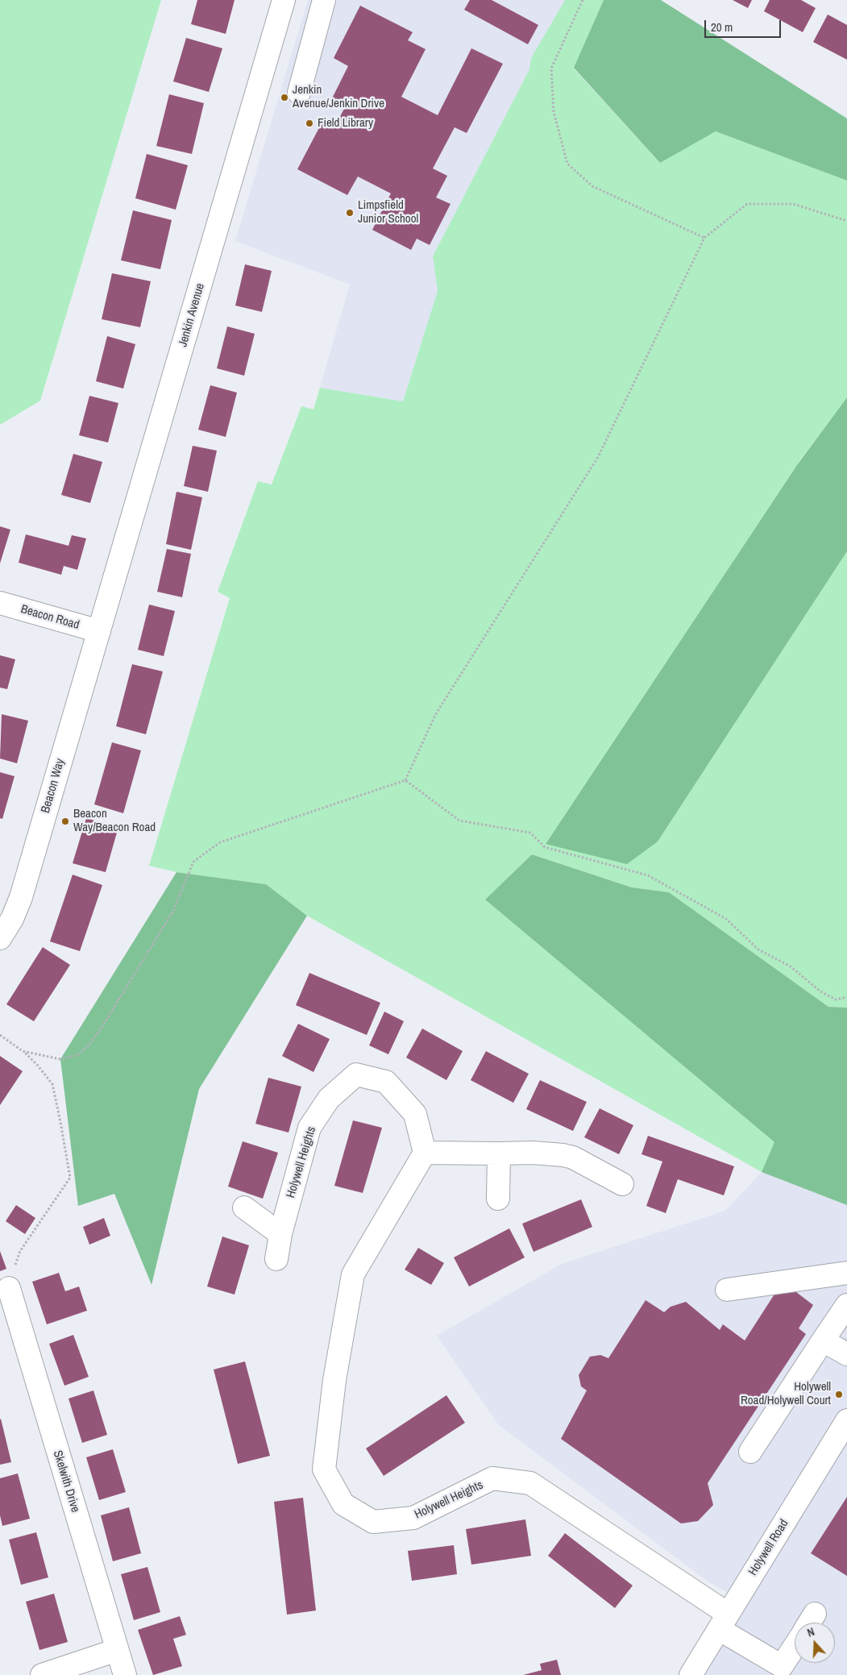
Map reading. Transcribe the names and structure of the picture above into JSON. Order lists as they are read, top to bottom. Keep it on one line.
{"streets":{"street":["Jenkin Avenue","Beacon Road","Beacon Way","Holywell Heights","Skelwith Drive","Holywell Road"]},"crossings":[["Jenkin Avenue","Beacon Road"],["Jenkin Avenue","Beacon Way"],["Beacon Road","Beacon Way"],["Holywell Heights","Holywell Road"]],"places":["Jenkin Avenue/Jenkin Drive","Field Library","Limpsfield Junior School","Beacon Way/Beacon Road","Holywell Road/Holywell Court"],"scale_bar":"20 m","north":"top"}
